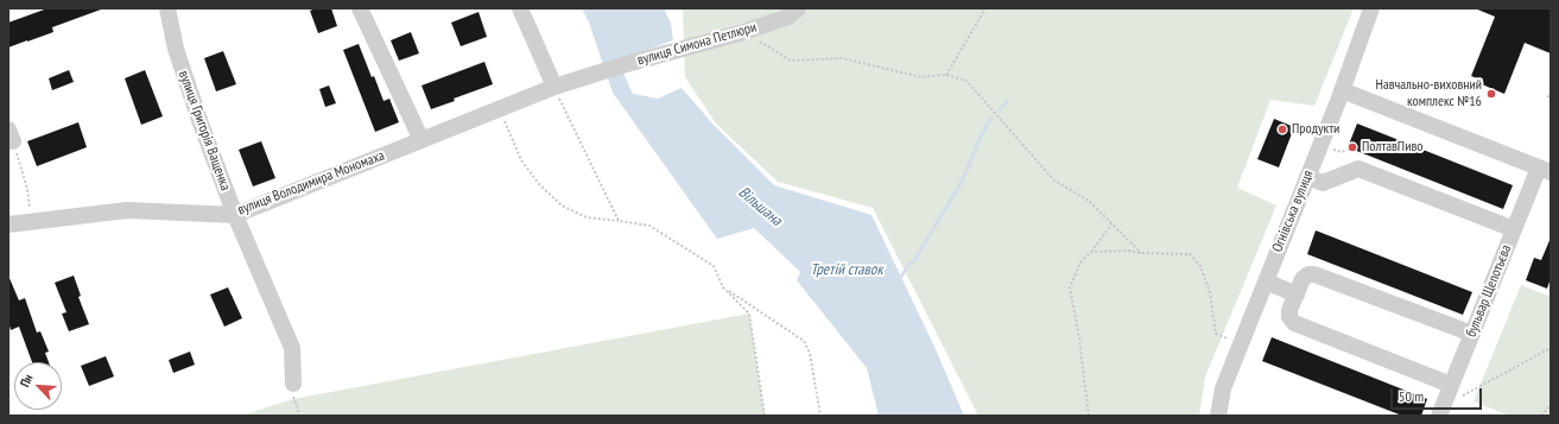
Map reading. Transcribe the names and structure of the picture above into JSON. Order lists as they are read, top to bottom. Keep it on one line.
{"streets":{"street":["вулиця Симона Петлюри","вулиця Григорія Ващенка","вулиця Володимира Мономаха","Огнівська вулиця","бульвар Щепотьєва"]},"crossings":[["вулиця Симона Петлюри","вулиця Володимира Мономаха"],["вулиця Григорія Ващенка","вулиця Володимира Мономаха"],["Огнівська вулиця","бульвар Щепотьєва"]],"water":["Вільшана","Третій ставок"],"places":["Навчально-виховний комплекс №16","Продукти","ПолтавПиво"],"scale_bar":"50 m","north":"top left"}
